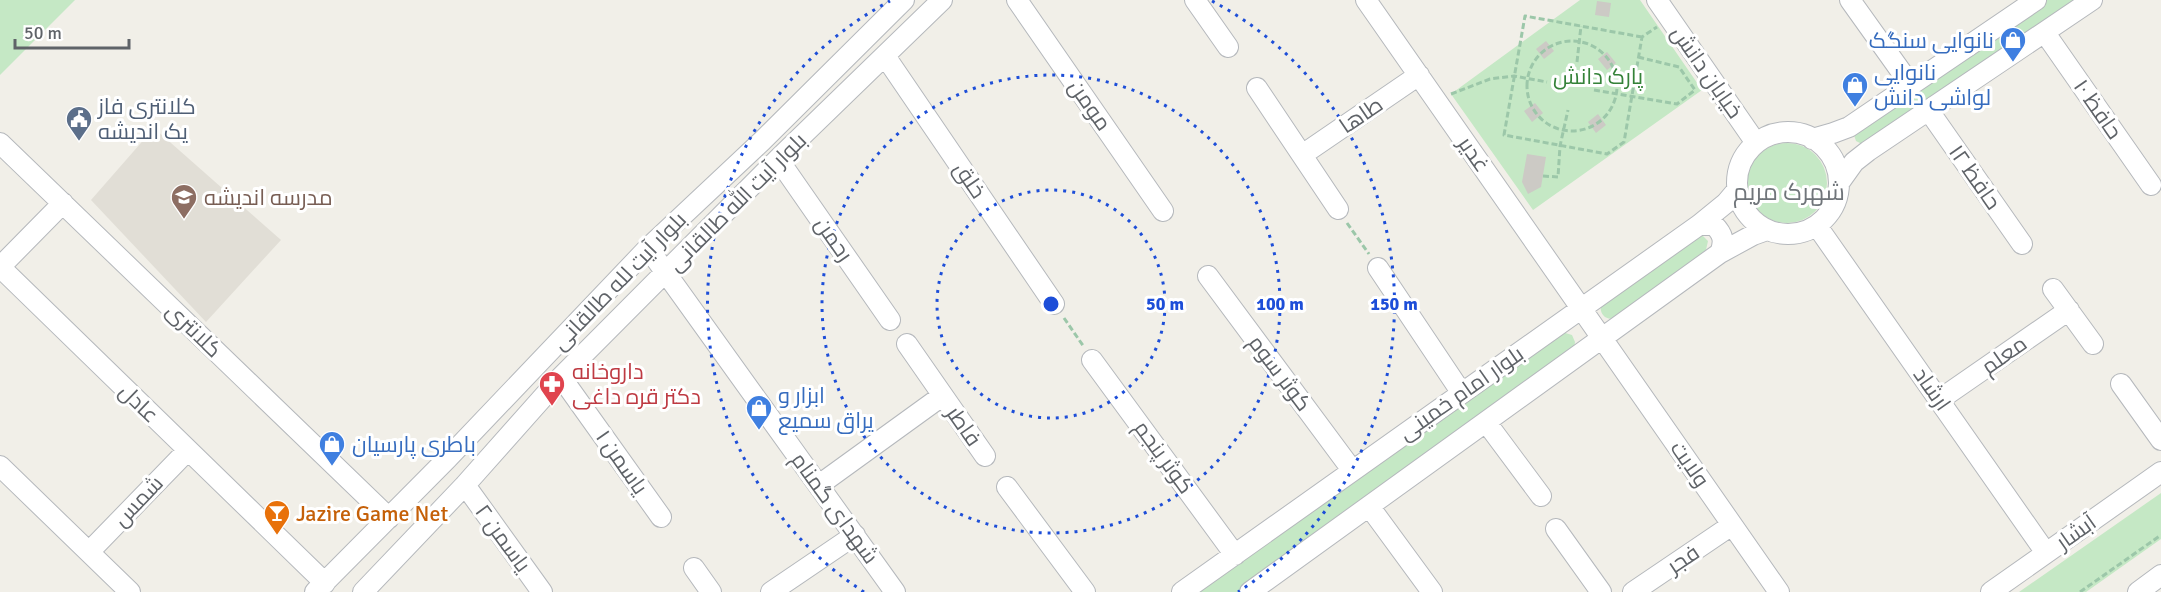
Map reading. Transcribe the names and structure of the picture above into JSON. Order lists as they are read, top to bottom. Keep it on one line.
{"streets":{"street":["خیابان دانش","مومن","حافظ ۱۰","طاها","غدیر","حافظ ۱۲","خلق","بلوار آیت الله طالقانی","رحمن","بلوار آیت لله طالقانی","کلانتری","معلم","کوثر سوم","ارشاد","بلوار امام خمینی","عادل","فاطر","کوثر پنجم","یاسمن ۱","ولایت","شمس","شهدای گمنام","آبشار","یاسمن ۲","فجر"]},"crossings":[["خیابان دانش","ارشاد"],["خیابان دانش","بلوار امام خمینی"],["طاها","غدیر"],["غدیر","بلوار امام خمینی"],["غدیر","ولایت"],["خلق","بلوار آیت الله طالقانی"],["بلوار آیت الله طالقانی","رحمن"],["بلوار آیت الله طالقانی","یاسمن ۱"],["بلوار آیت الله طالقانی","شهدای گمنام"],["بلوار آیت الله طالقانی","یاسمن ۲"],["بلوار آیت لله طالقانی","کلانتری"],["بلوار آیت لله طالقانی","عادل"],["بلوار آیت لله طالقانی","شهدای گمنام"],["معلم","ارشاد"],["کوثر سوم","بلوار امام خمینی"],["ارشاد","بلوار امام خمینی"],["ارشاد","آبشار"],["بلوار امام خمینی","کوثر پنجم"],["بلوار امام خمینی","ولایت"],["عادل","شمس"],["فاطر","شهدای گمنام"],["ولایت","فجر"]],"districts":["شهرک مریم"],"parks":["پارک دانش"],"places":{"shop":["نانوایی سنگک","نانوایی لواشی دانش","ابزار و يراق سميع","باطری پارسيان"],"public building":["کلانتری فاز یک اندیشه"],"school or university":["مدرسه اندیشه"],"pharmacy":["داروخانه دکتر قره داغی"],"bar":["Jazire Game Net"]},"scale_bar":"50 m","rings":["50 m","100 m","150 m"]}
